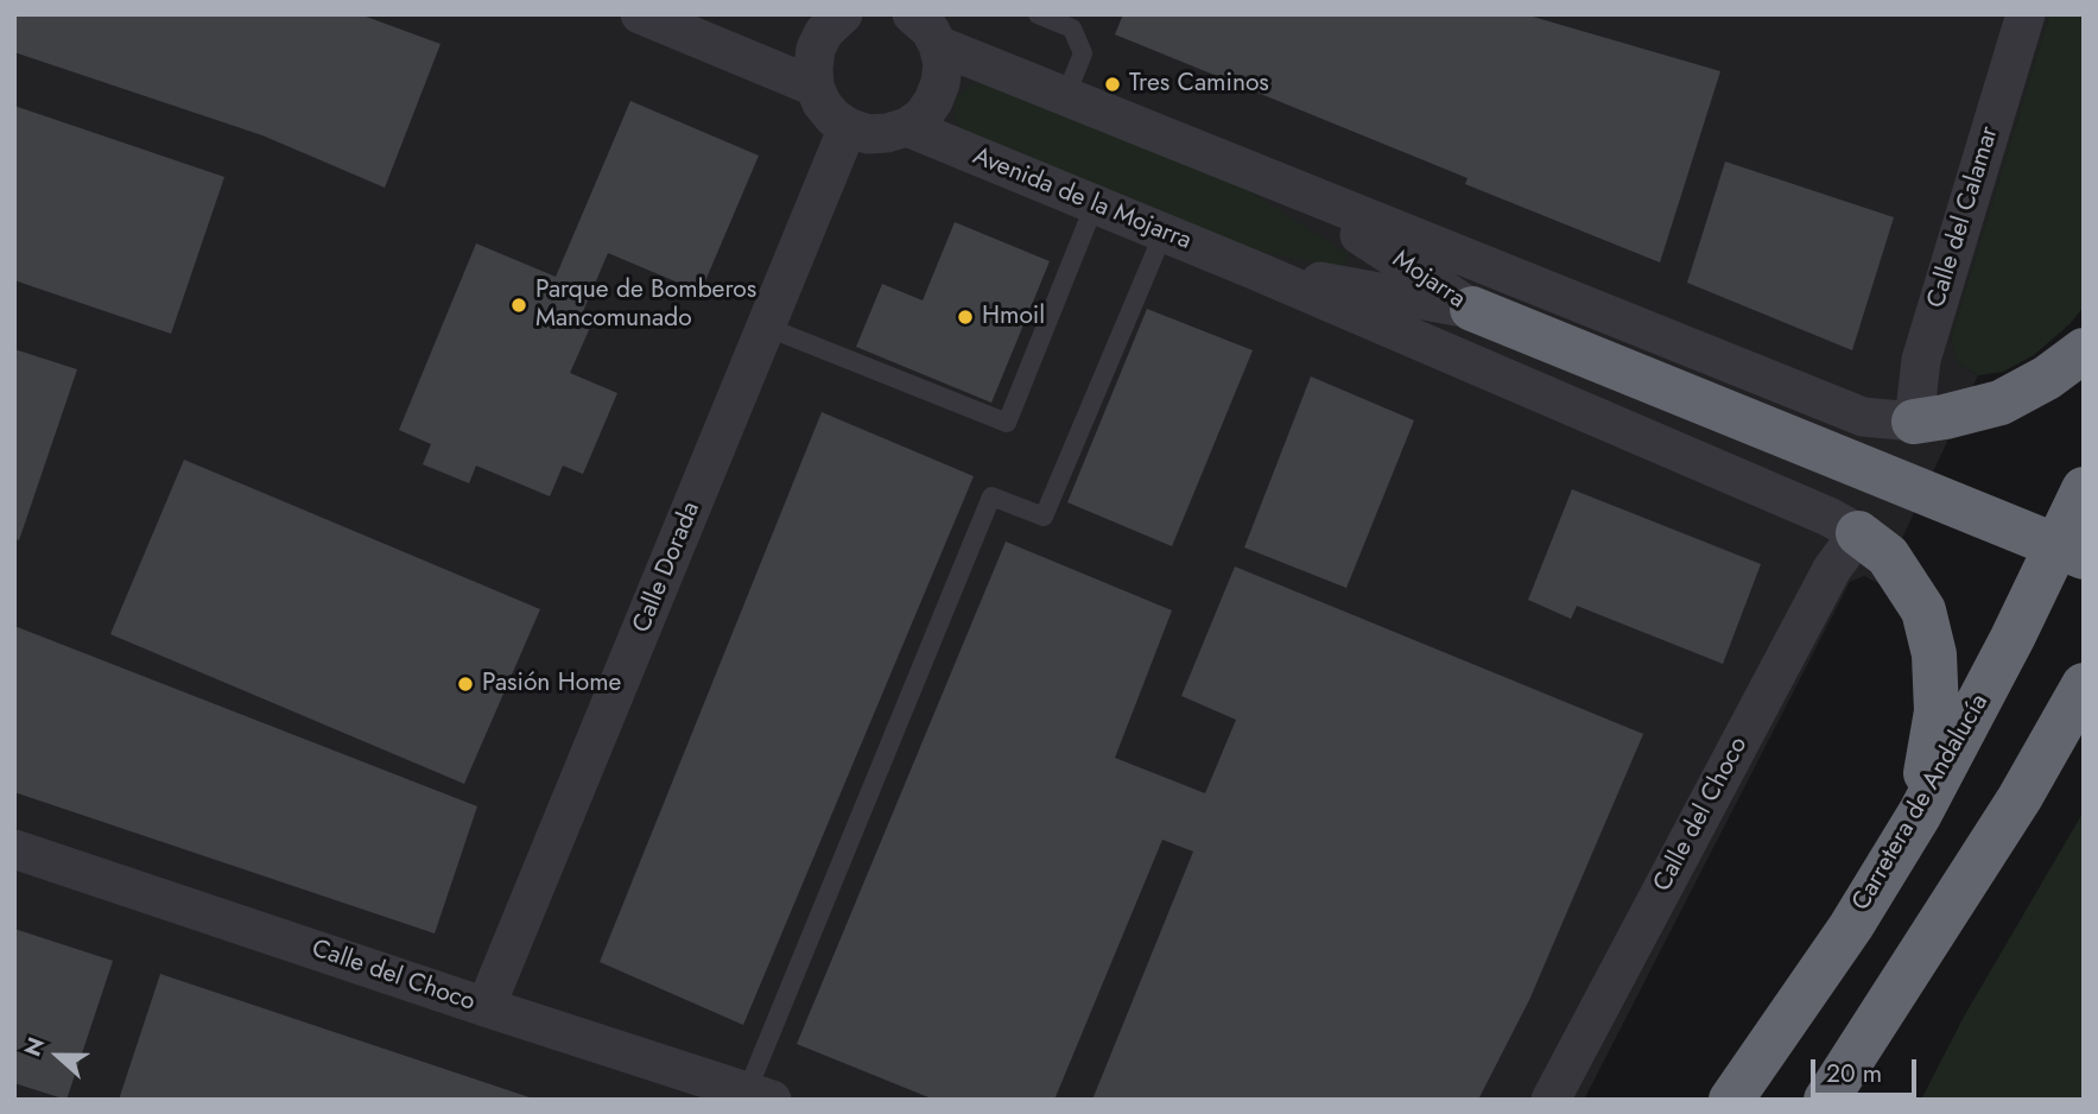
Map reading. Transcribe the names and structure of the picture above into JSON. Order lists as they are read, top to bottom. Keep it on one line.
{"streets":{"highway":["Carretera de Andalucía"],"street":["Avenida de la Mojarra","Calle del Calamar","Mojarra","Calle Dorada","Calle del Choco"]},"crossings":[["Avenida de la Mojarra","Mojarra"],["Calle Dorada","Calle del Choco"]],"places":["Tres Caminos","Parque de Bomberos Mancomunado","Hmoil","Pasión Home"],"scale_bar":"20 m","north":"left"}
